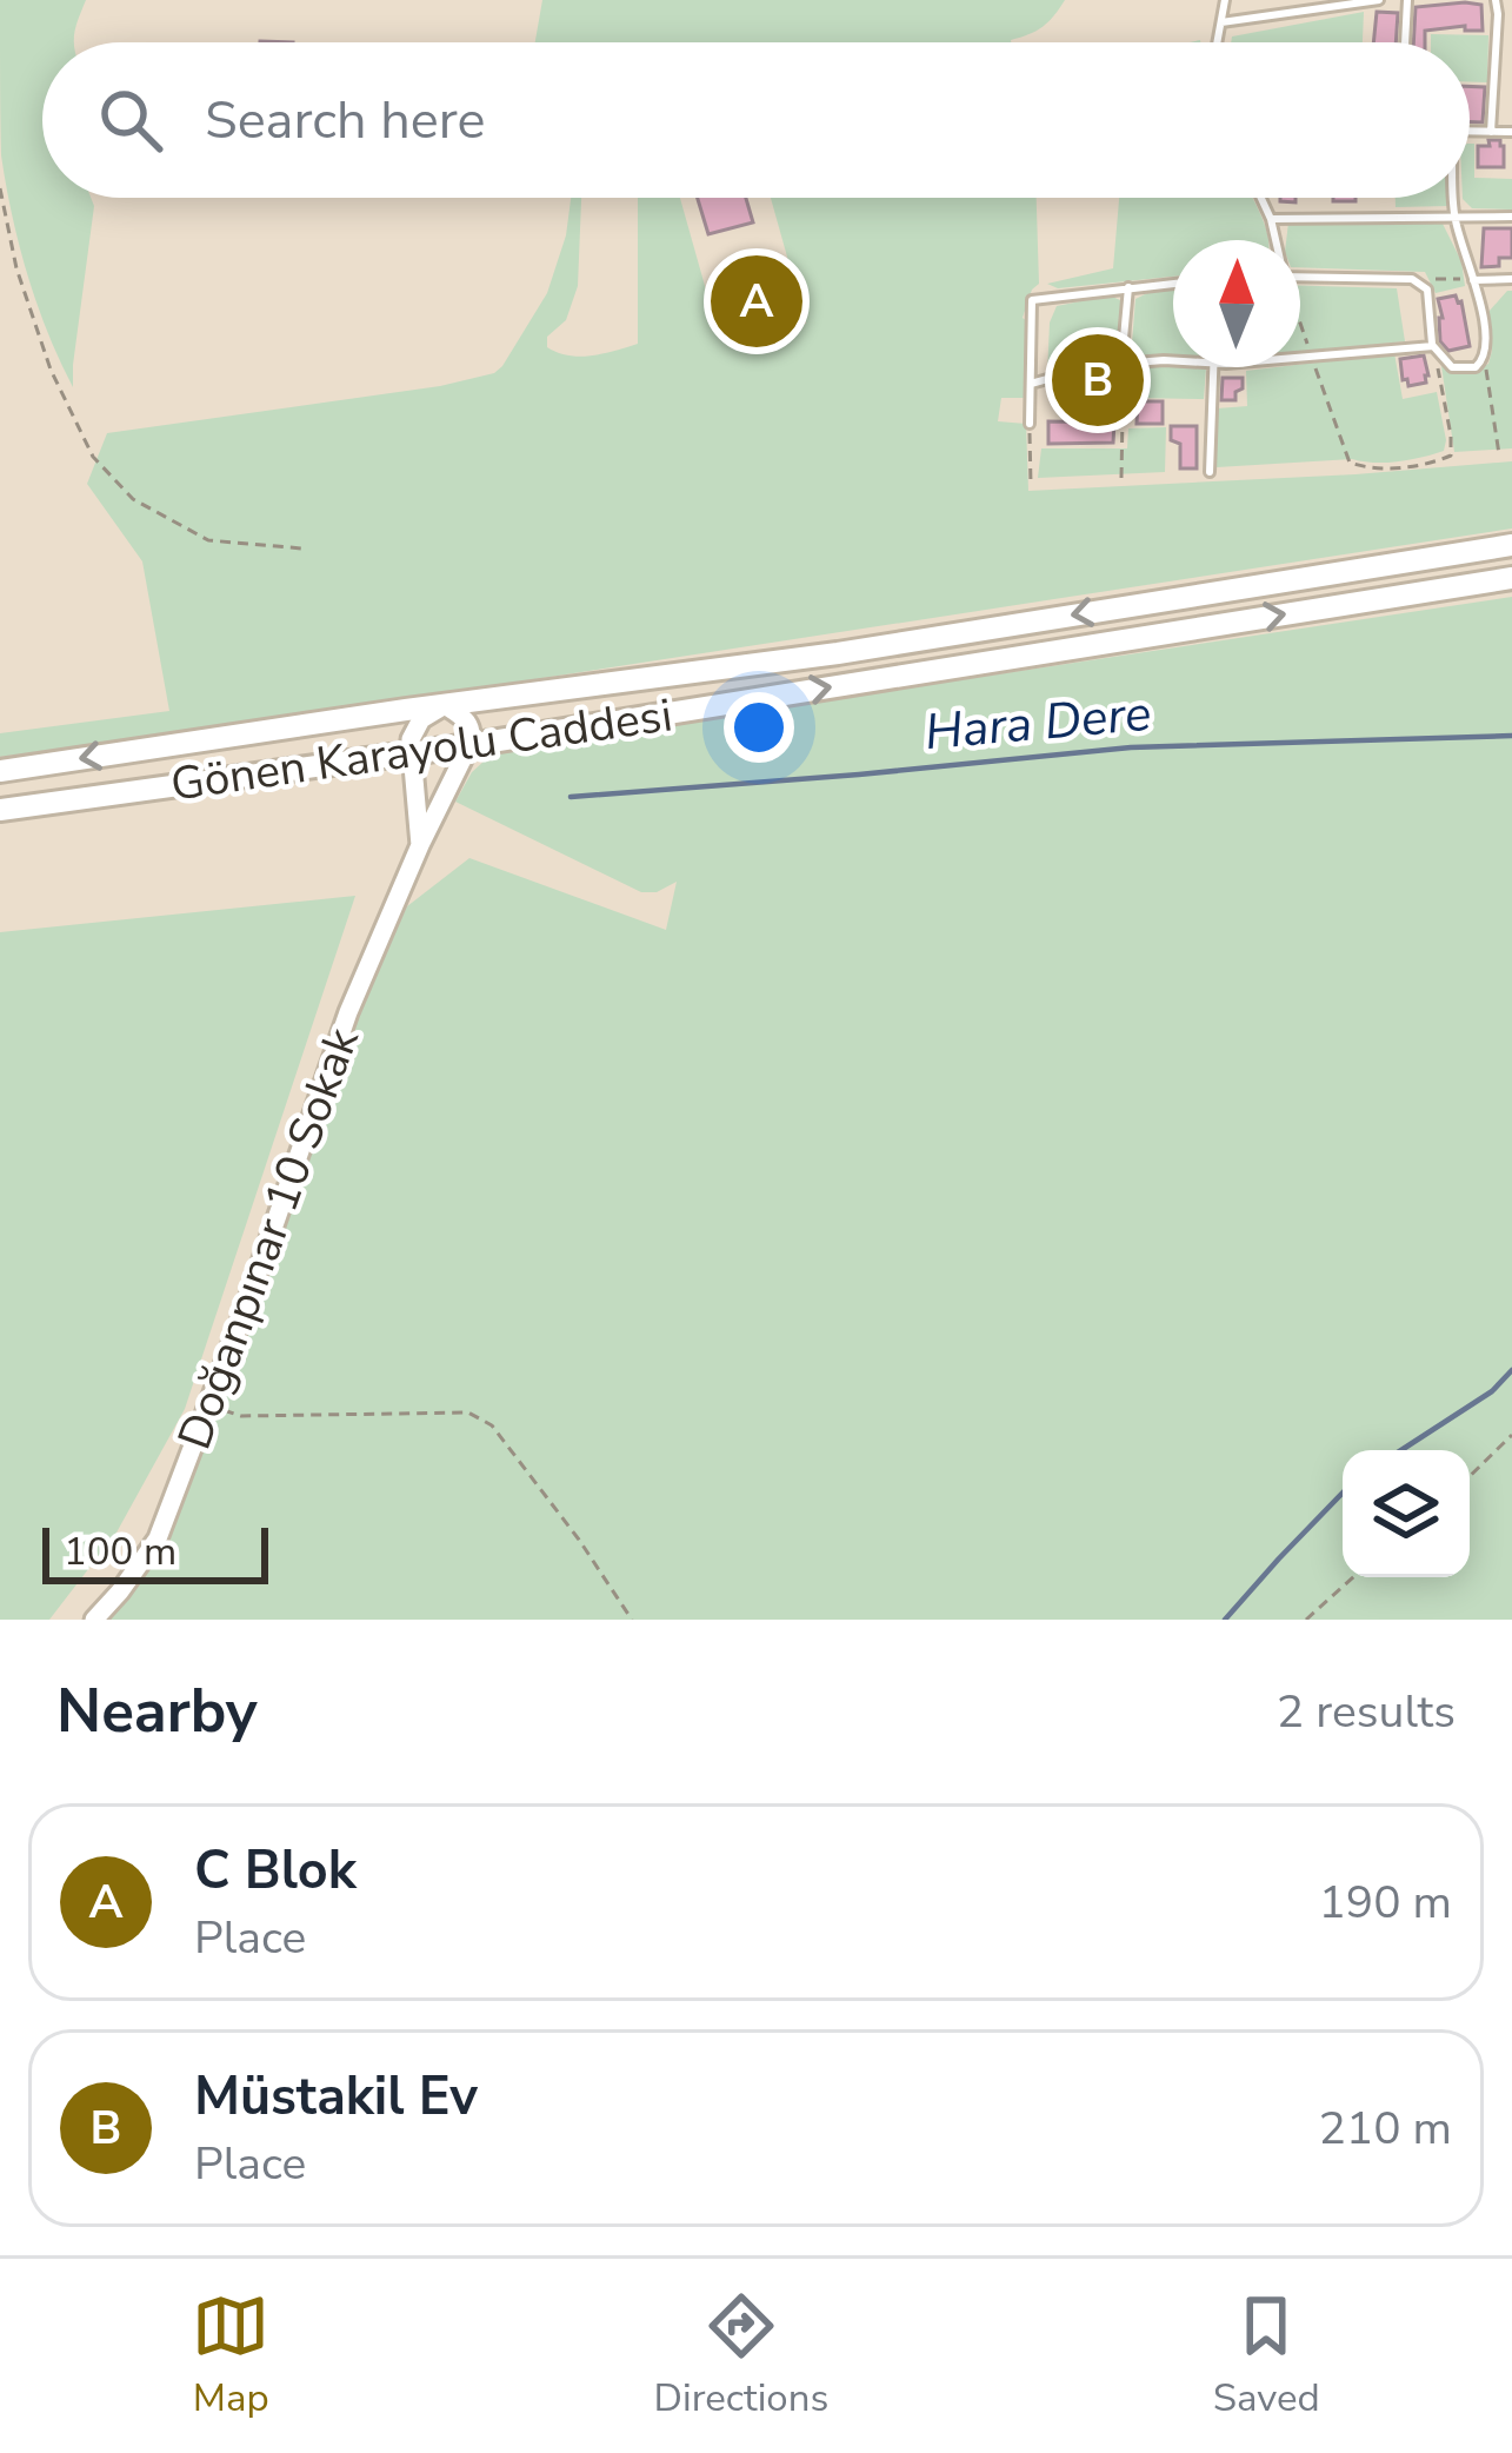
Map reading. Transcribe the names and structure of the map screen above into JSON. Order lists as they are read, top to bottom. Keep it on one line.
{"streets":{"highway":["Gönen Karayolu Caddesi"],"street":["Doğanpınar 10 Sokak"]},"crossings":[["Gönen Karayolu Caddesi","Doğanpınar 10 Sokak"]],"water":["Hara Dere"],"scale_bar":"100 m","north":"top","page":{"search":"Search here","pins":["A","B"],"scale":"100 m","heading":["Nearby","2 results"],"list":[{"mark":"A","name":"C Blok","note":"Place","value":"190 m"},{"mark":"B","name":"Müstakil Ev","note":"Place","value":"210 m"}],"nav":["Map","Directions","Saved"]}}
